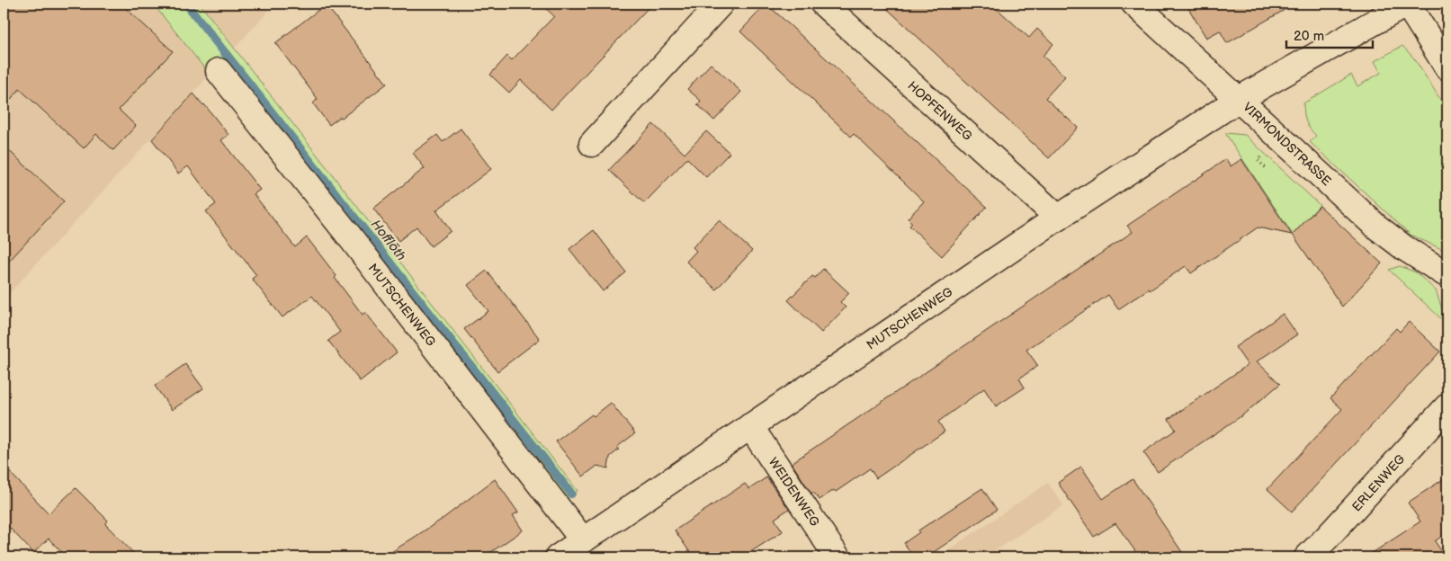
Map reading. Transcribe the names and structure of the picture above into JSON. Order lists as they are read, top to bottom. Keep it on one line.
{"streets":{"street":["HOPFENWEG","VIRMONDSTRASSE","MUTSCHENWEG","ERLENWEG","WEIDENWEG"]},"crossings":[["HOPFENWEG","MUTSCHENWEG"],["VIRMONDSTRASSE","MUTSCHENWEG"],["MUTSCHENWEG","WEIDENWEG"]],"water":["Hofflöth"],"scale_bar":"20 m"}
